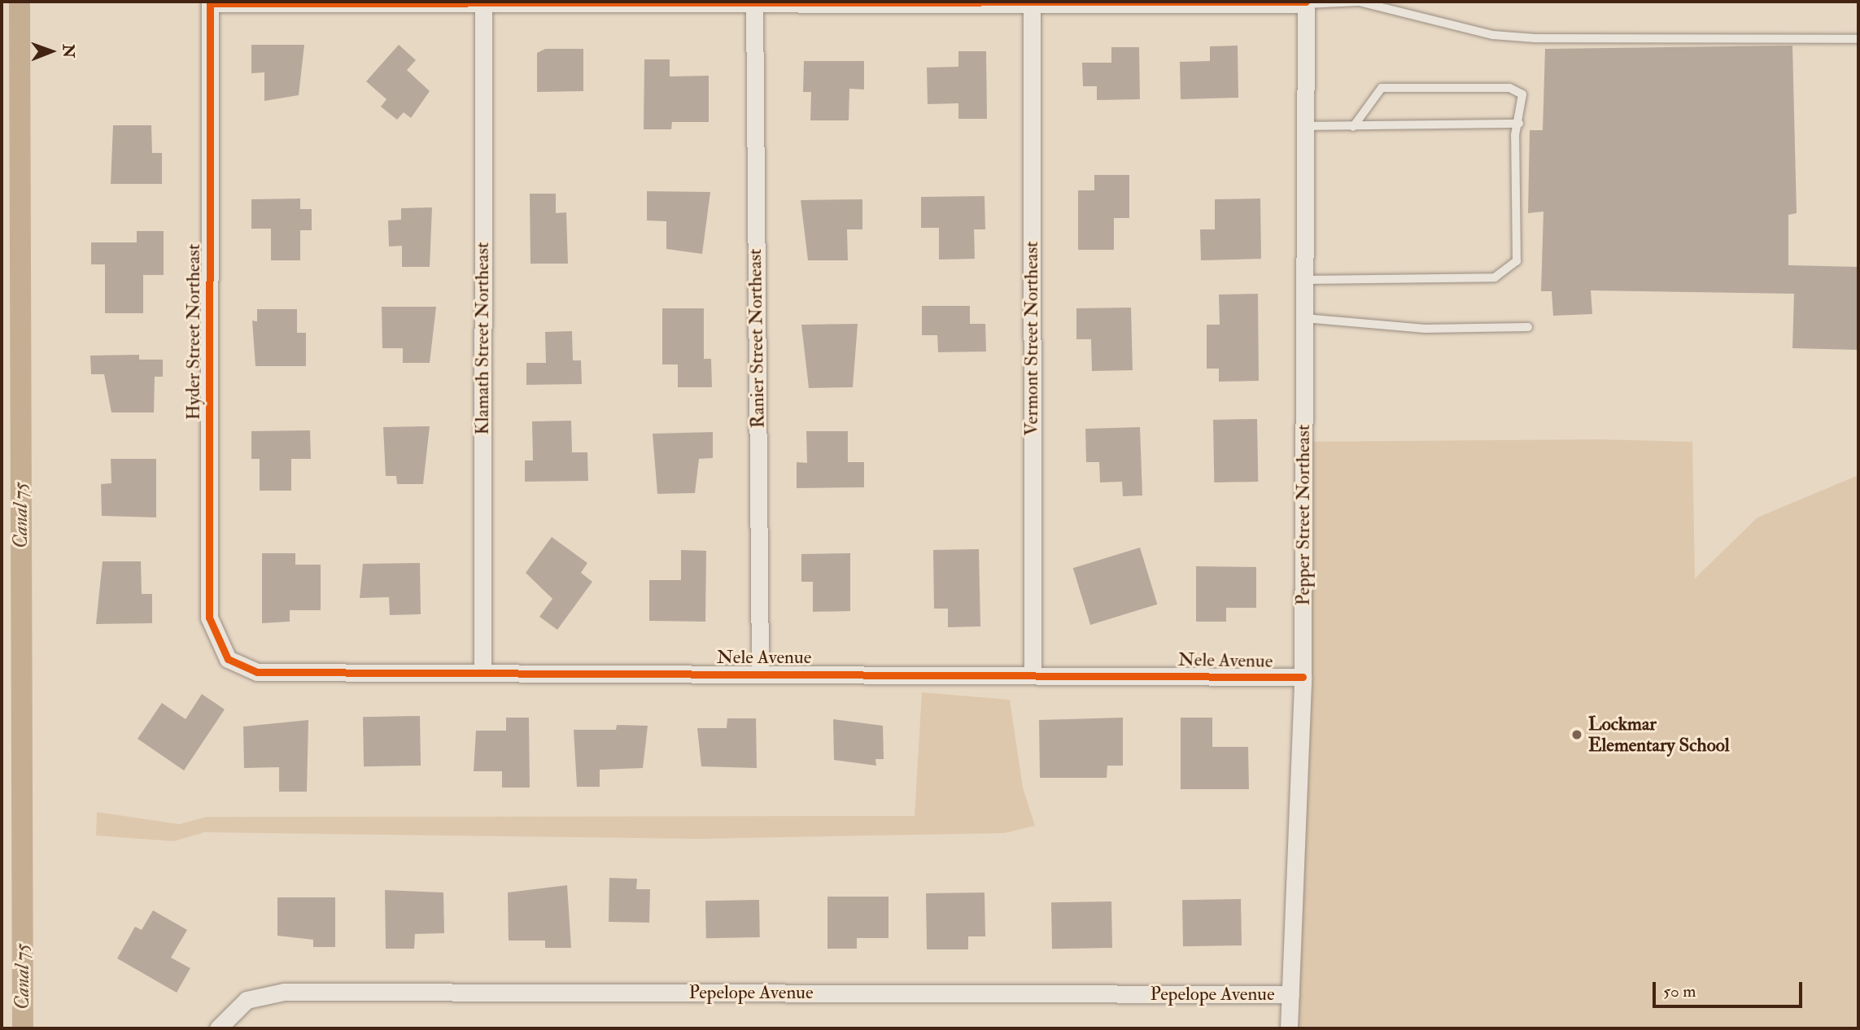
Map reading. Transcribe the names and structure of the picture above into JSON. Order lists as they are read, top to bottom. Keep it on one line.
{"streets":{"street":["Hyder Street Northeast","Klamath Street Northeast","Ranier Street Northeast","Vermont Street Northeast","Pepper Street Northeast","Nele Avenue","Pepelope Avenue"]},"crossings":[["Hyder Street Northeast","Nele Avenue"],["Klamath Street Northeast","Nele Avenue"],["Ranier Street Northeast","Nele Avenue"],["Vermont Street Northeast","Nele Avenue"],["Pepper Street Northeast","Nele Avenue"],["Pepper Street Northeast","Pepelope Avenue"]],"water":["Canal 75"],"places":["Lockmar Elementary School"],"scale_bar":"50 m","north":"right"}
